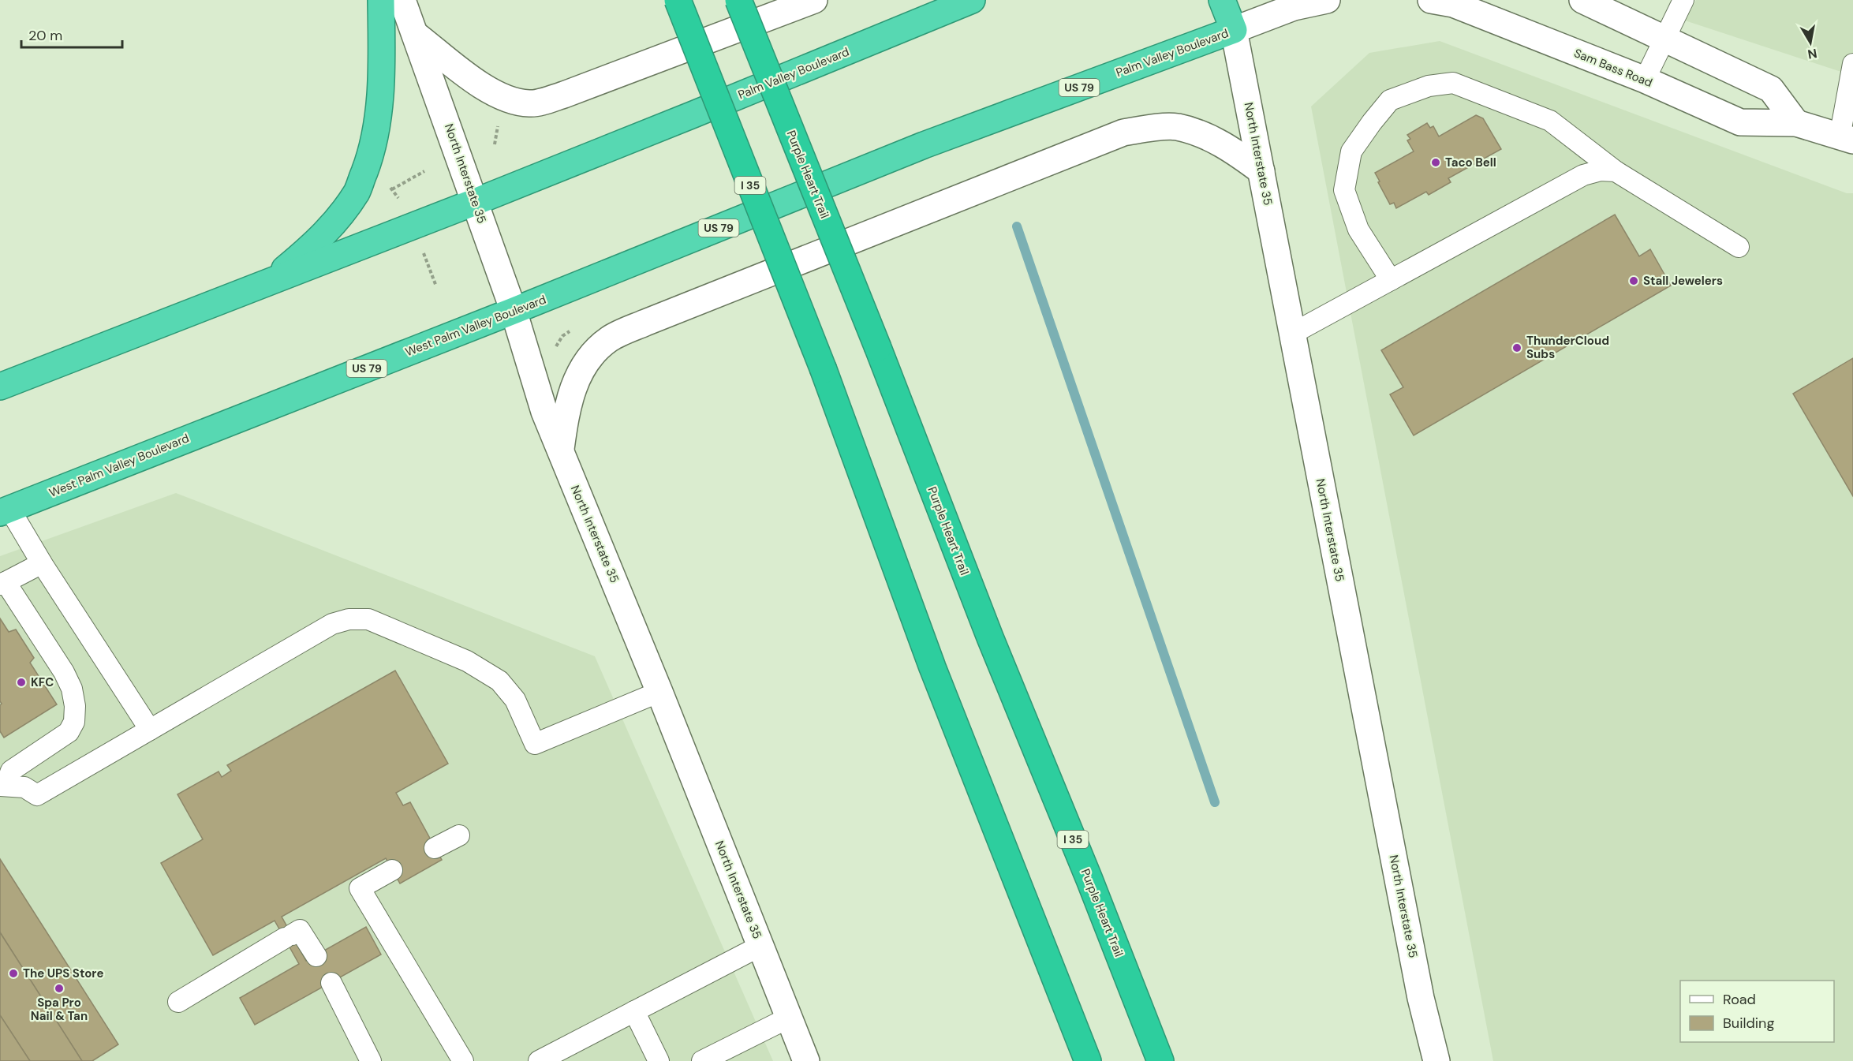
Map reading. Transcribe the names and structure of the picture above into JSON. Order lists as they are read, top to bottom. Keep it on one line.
{"streets":{"highway":["Palm Valley Boulevard","US 79","North Interstate 35","Purple Heart Trail","I 35","West Palm Valley Boulevard"],"main road":["Sam Bass Road"]},"crossings":[["Palm Valley Boulevard","North Interstate 35"],["Palm Valley Boulevard","West Palm Valley Boulevard"],["North Interstate 35","West Palm Valley Boulevard"]],"places":["Taco Bell","Stall Jewelers","ThunderCloud Subs","KFC","The UPS Store","Spa Pro Nail & Tan"],"legend":["Road","Building"],"scale_bar":"20 m","north":"bottom"}
